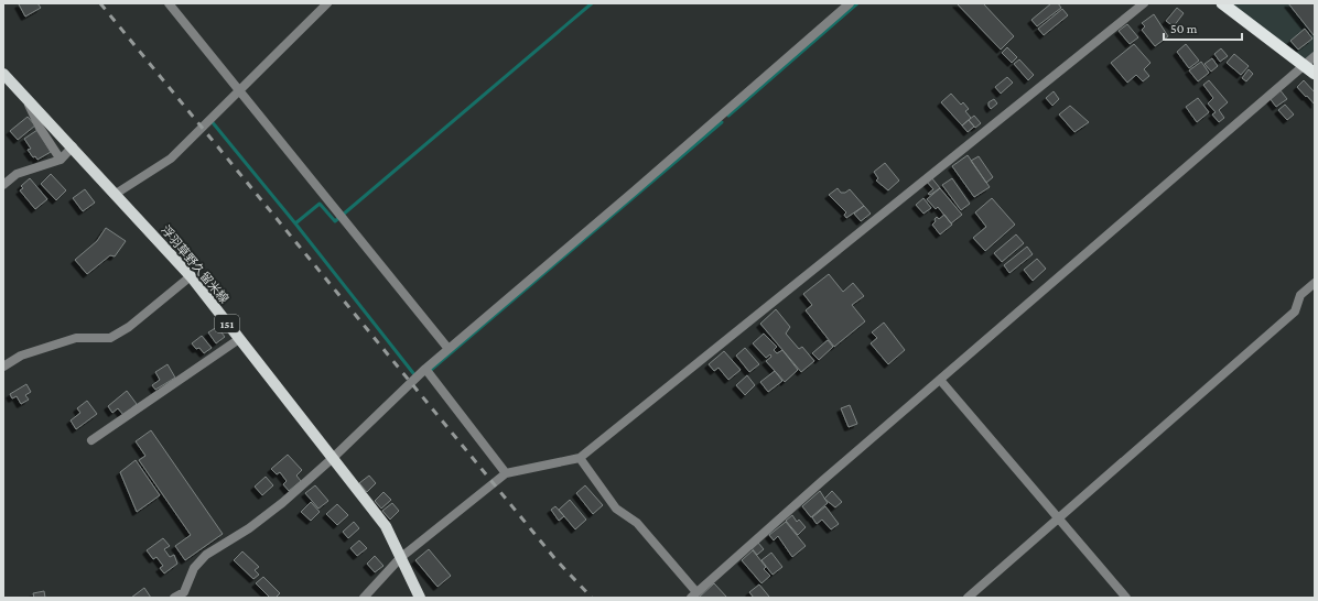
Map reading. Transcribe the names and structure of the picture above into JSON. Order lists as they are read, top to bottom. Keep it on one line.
{"streets":{"main road":["浮羽草野久留米線","151"]},"scale_bar":"50 m"}
